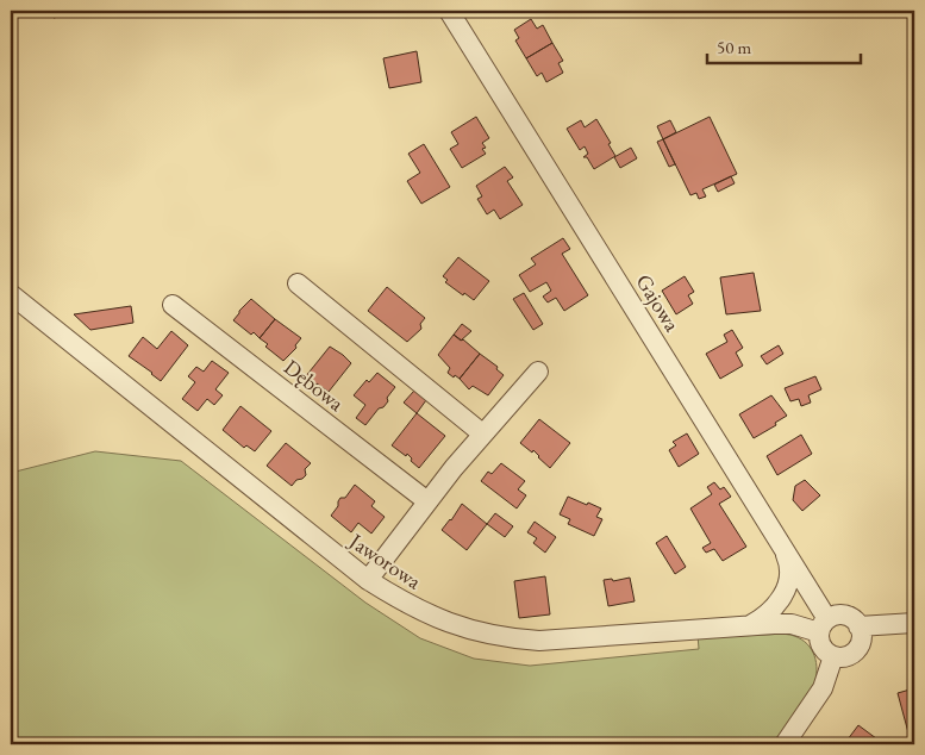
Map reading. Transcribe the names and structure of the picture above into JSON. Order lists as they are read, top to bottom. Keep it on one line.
{"streets":{"street":["Gajowa","Dębowa","Jaworowa"]},"crossings":[["Gajowa","Jaworowa"]],"scale_bar":"50 m"}
